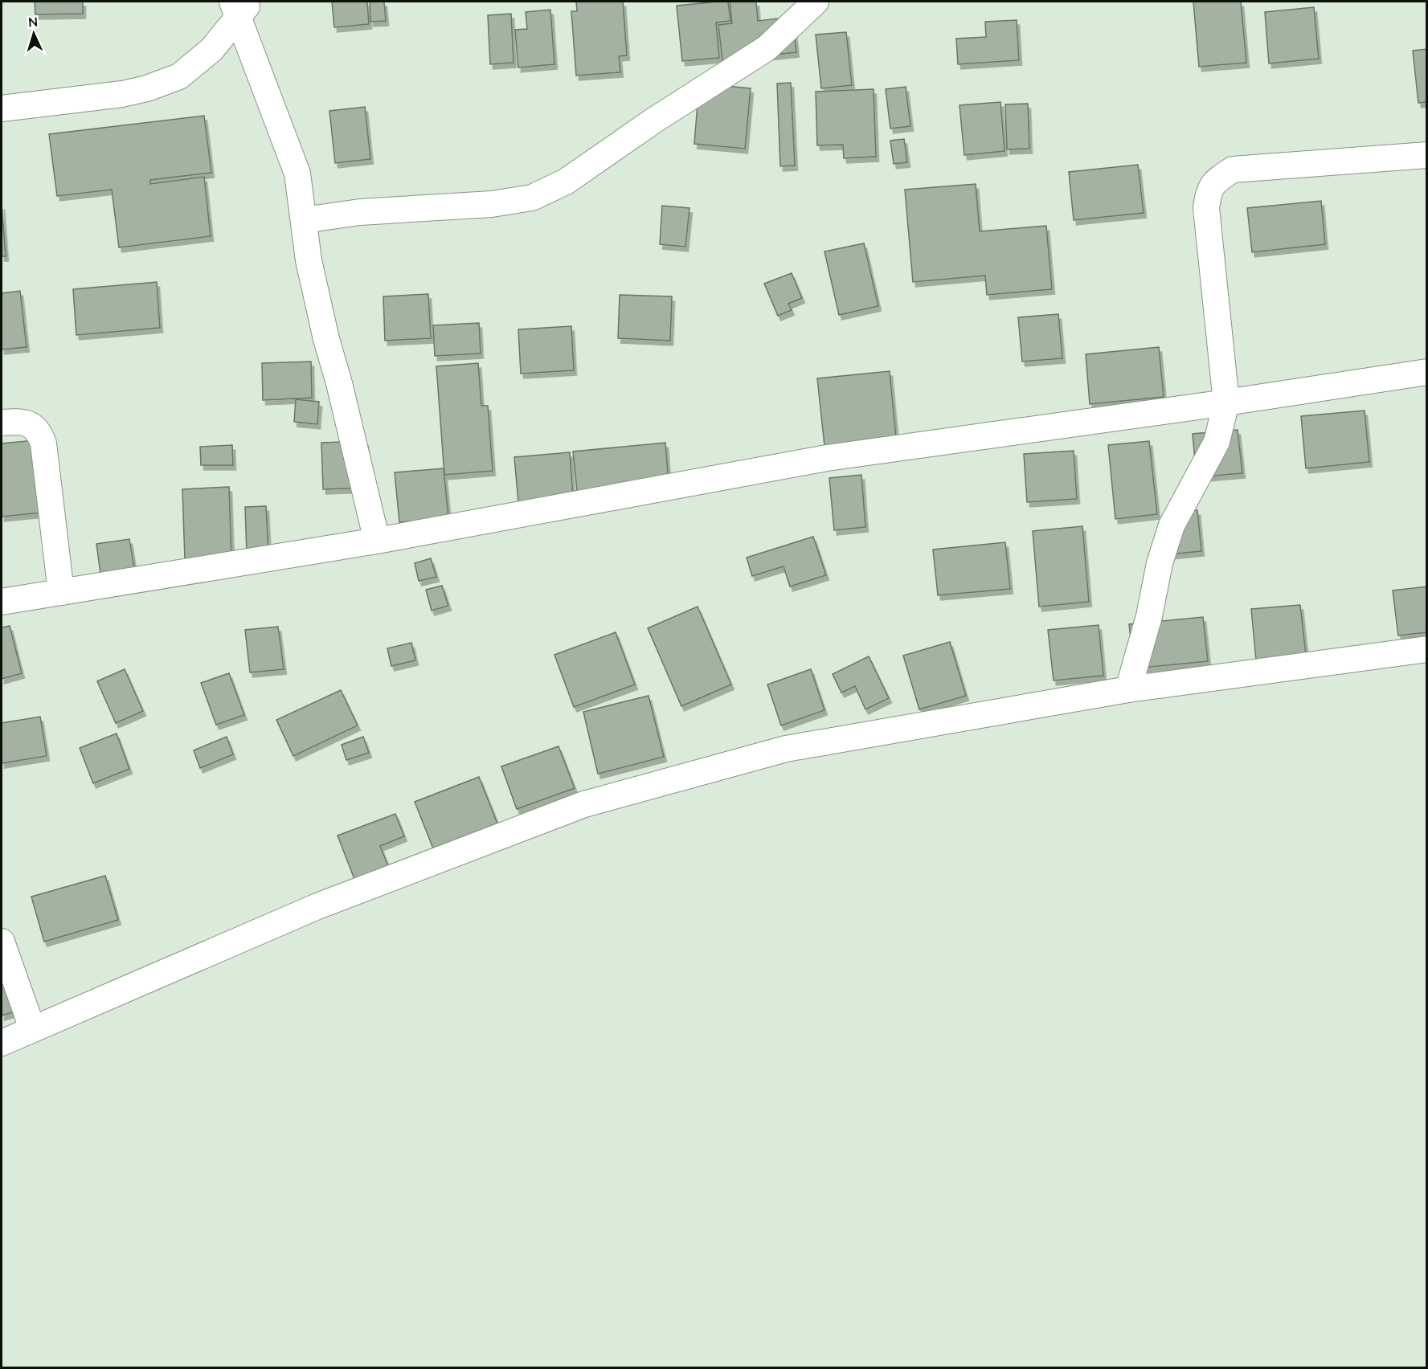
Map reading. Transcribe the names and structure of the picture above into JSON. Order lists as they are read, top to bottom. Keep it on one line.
{"north":"top"}
